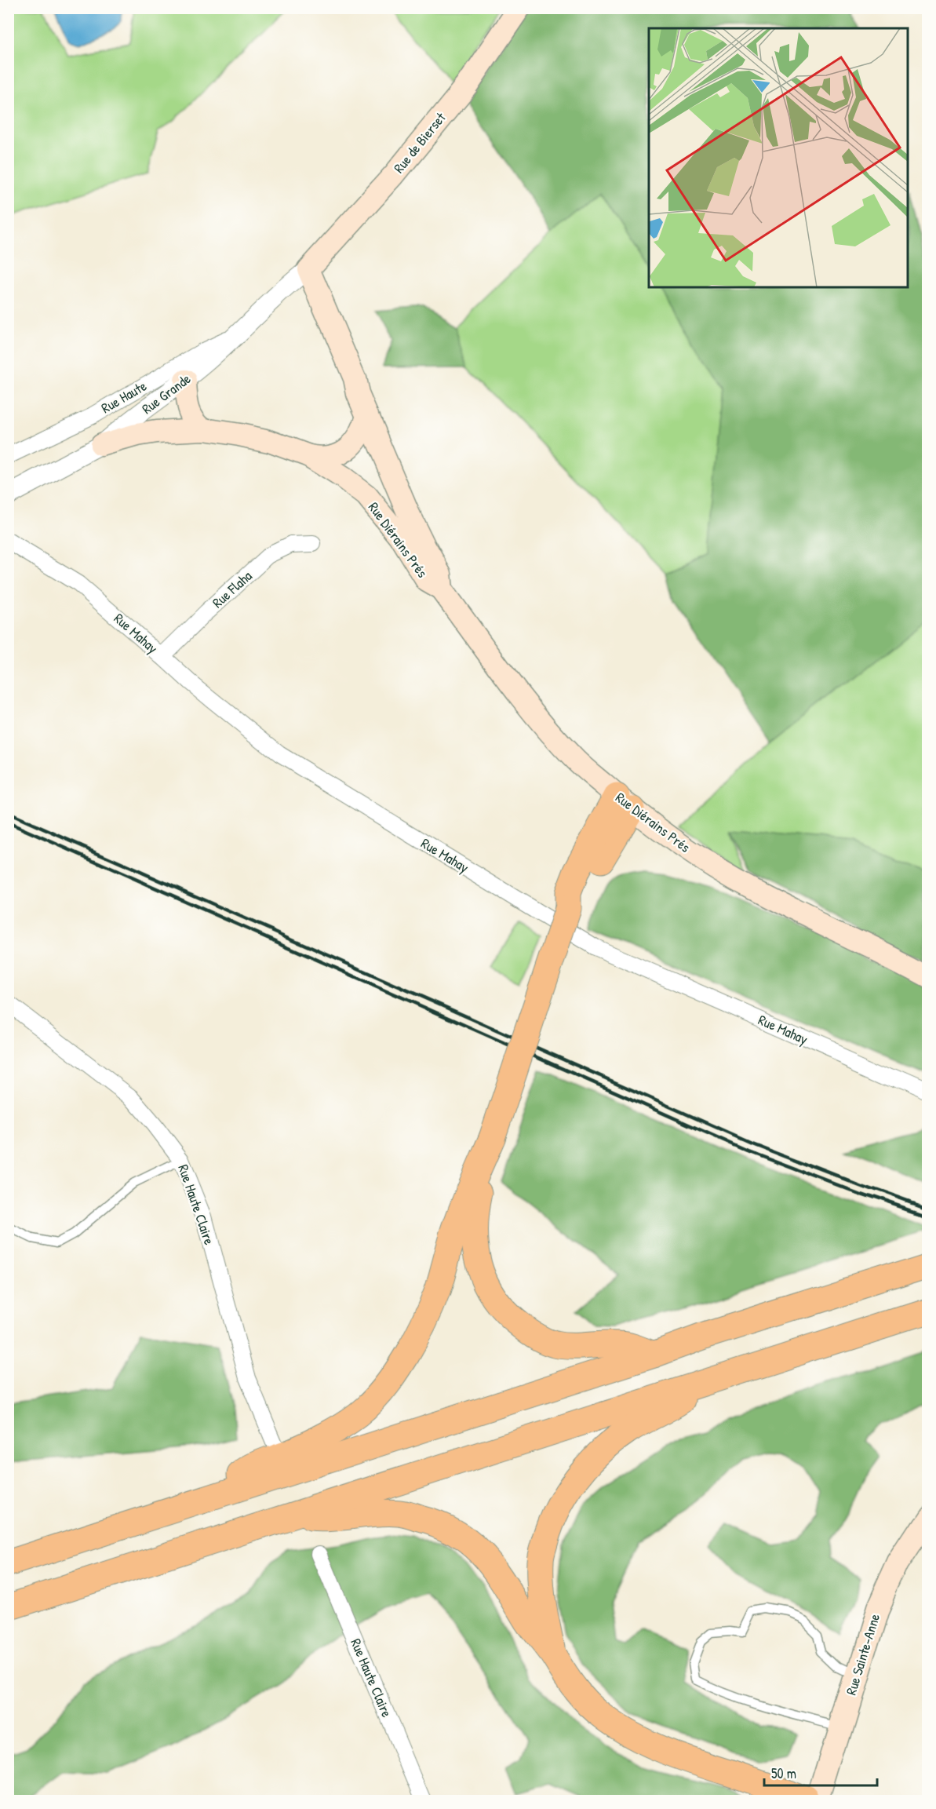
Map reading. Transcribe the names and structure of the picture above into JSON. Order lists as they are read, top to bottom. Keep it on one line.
{"streets":{"main road":["Rue de Bierset","Rue Diérains Prés","Rue Sainte-Anne"],"street":["Rue Grande","Rue Haute","Rue Flaha","Rue Mahay","Rue Haute Claire"]},"crossings":[["Rue de Bierset","Rue Grande"],["Rue de Bierset","Rue Diérains Prés"],["Rue Grande","Rue Haute"],["Rue Grande","Rue Diérains Prés"],["Rue Flaha","Rue Mahay"]],"scale_bar":"50 m"}
